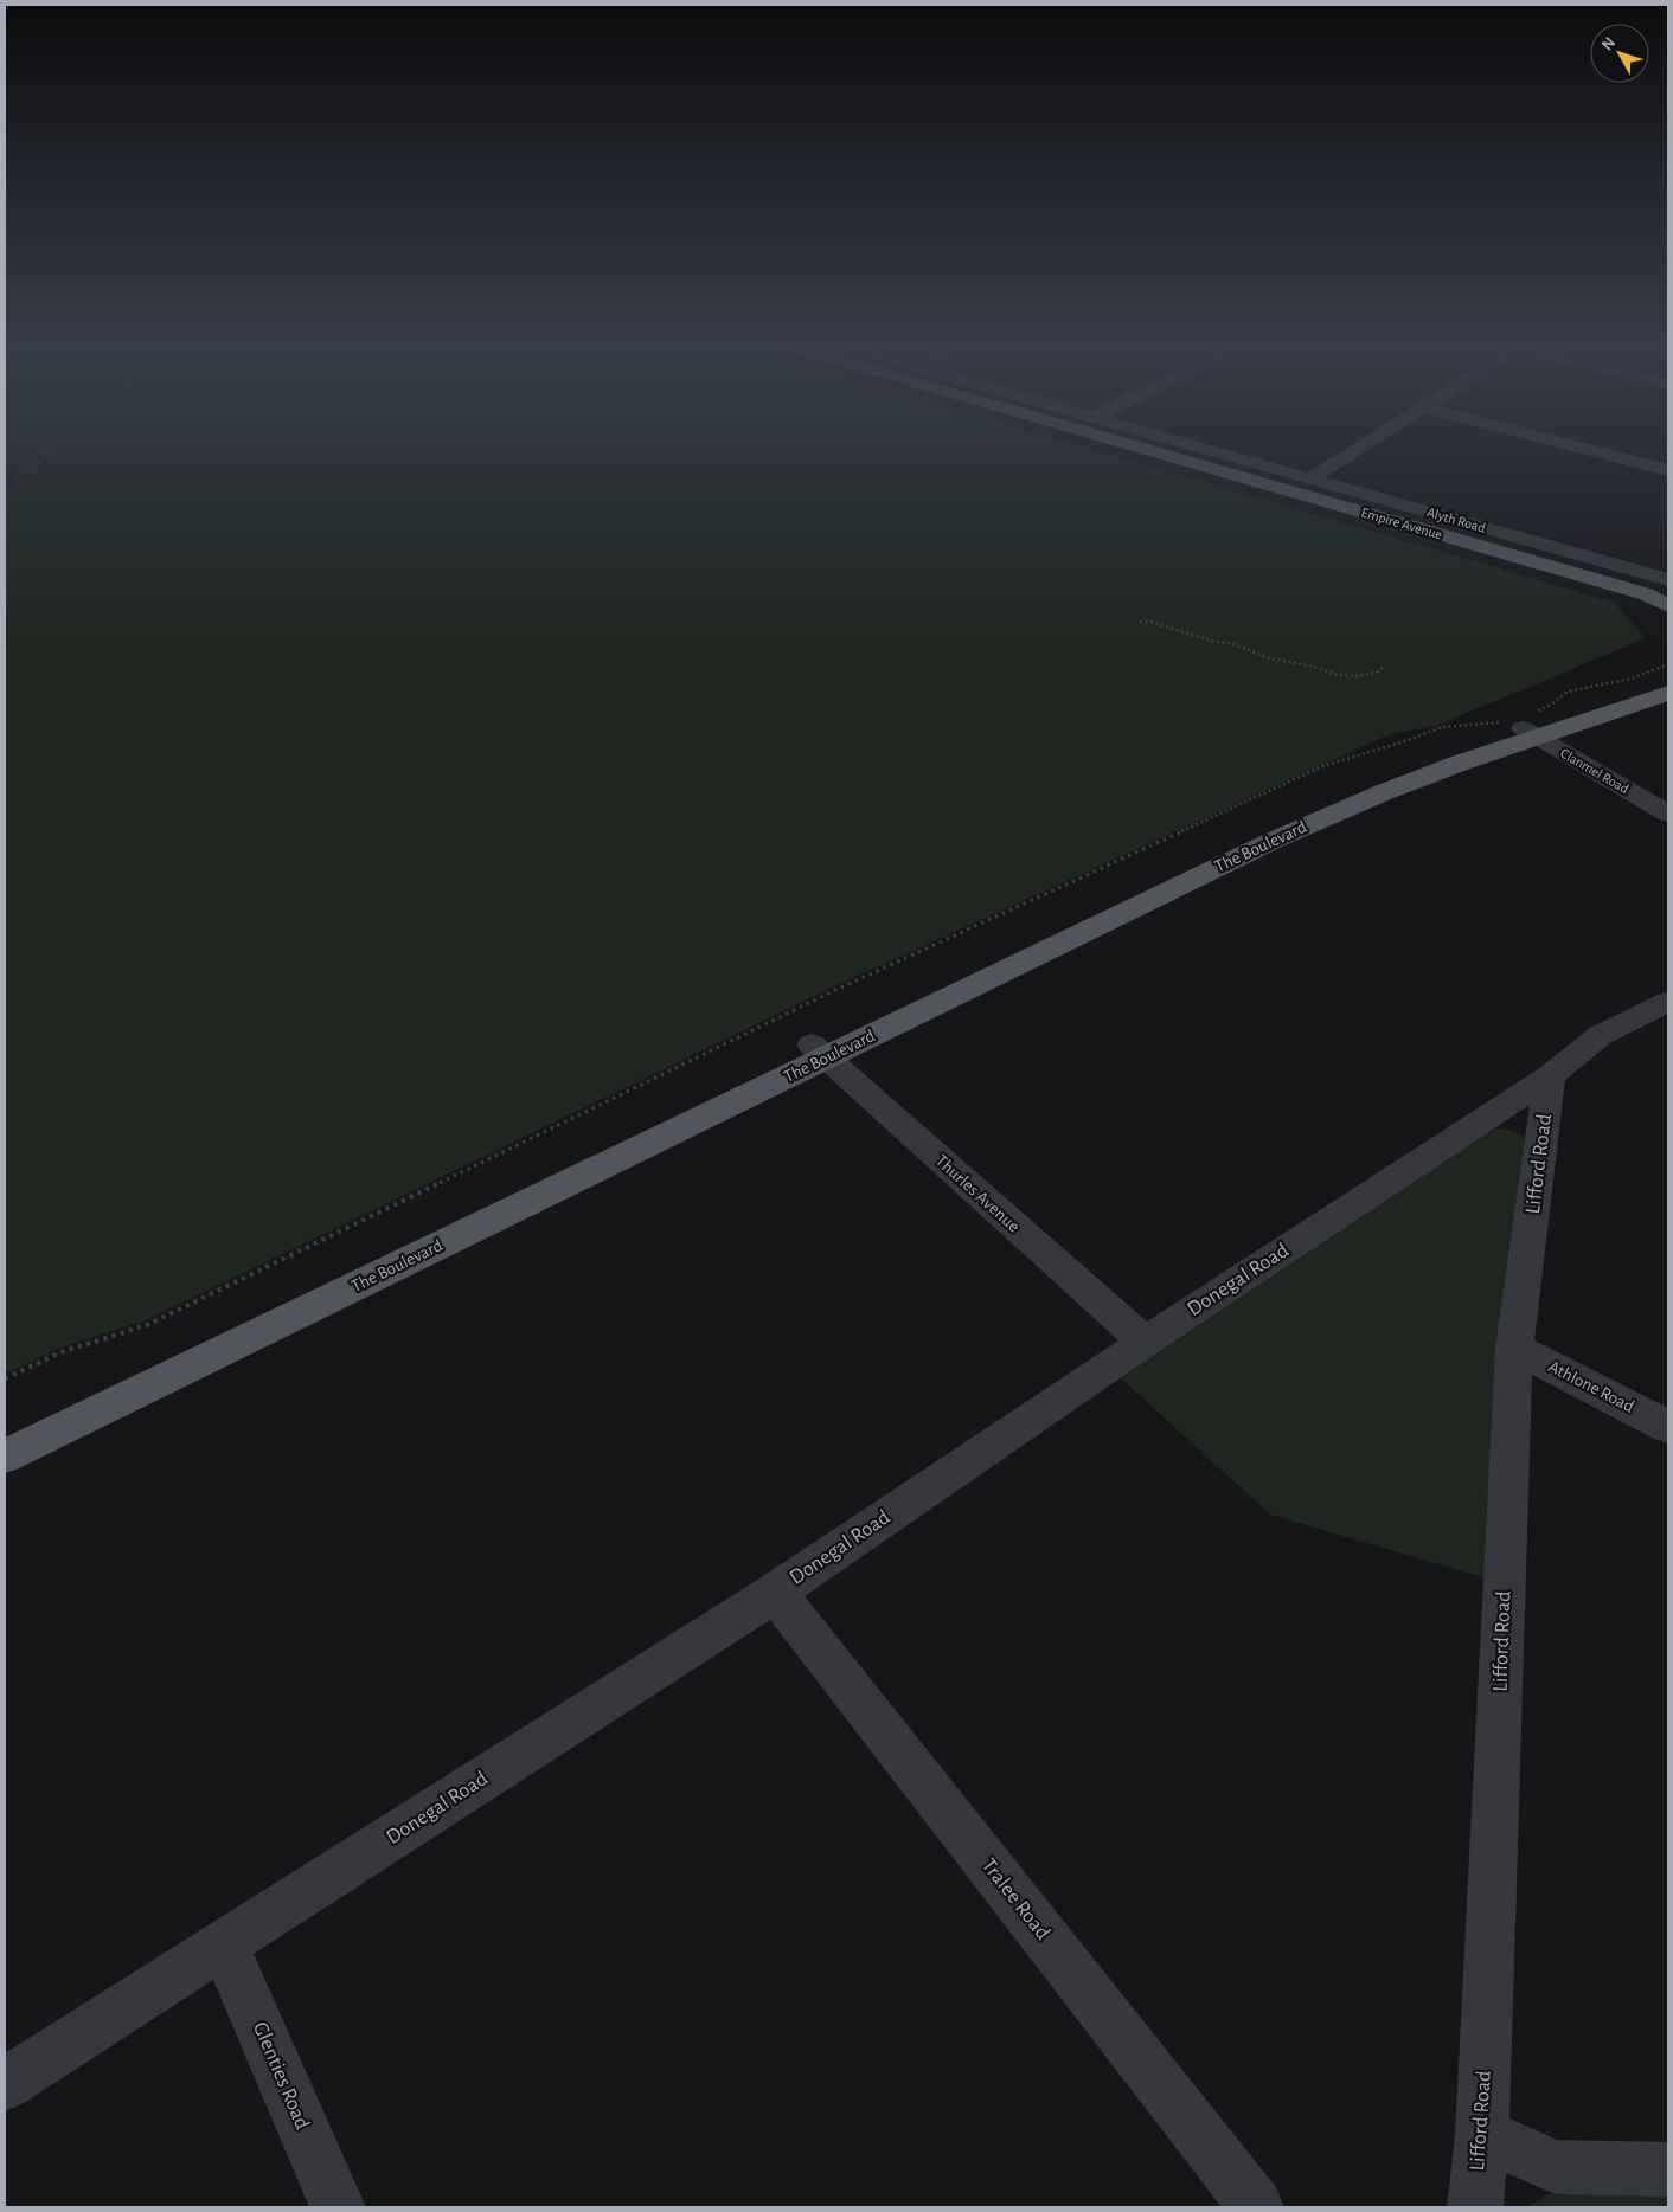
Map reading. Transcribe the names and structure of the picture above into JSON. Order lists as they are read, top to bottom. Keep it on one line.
{"streets":{"main road":["Empire Avenue","The Boulevard"],"street":["Alyth Road","Clanmel Road","Lifford Road","Thurles Avenue","Donegal Road","Athlone Road","Tralee Road","Glenties Road"]},"crossings":[["Clanmel Road","The Boulevard"],["The Boulevard","Thurles Avenue"],["Lifford Road","Donegal Road"],["Lifford Road","Athlone Road"],["Thurles Avenue","Donegal Road"],["Donegal Road","Tralee Road"],["Donegal Road","Glenties Road"]],"north":"top left"}
